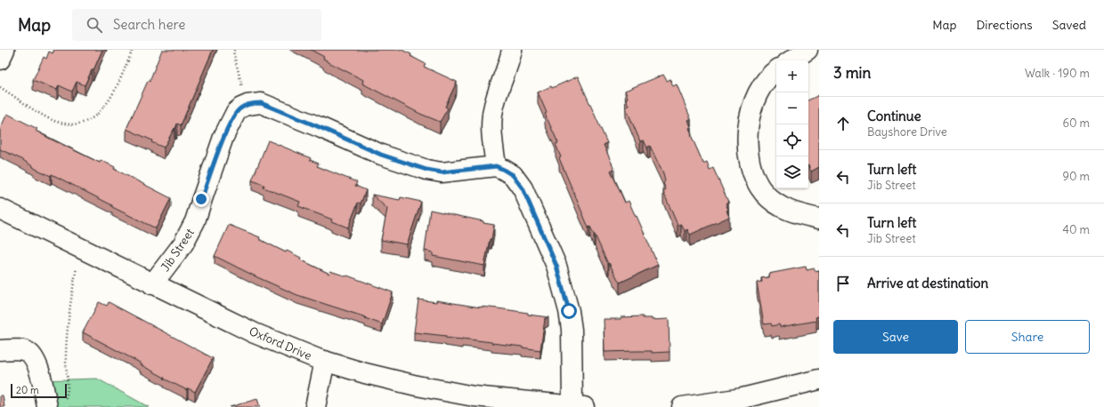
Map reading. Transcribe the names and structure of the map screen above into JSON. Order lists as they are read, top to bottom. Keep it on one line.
{"streets":{"street":["Jib Street","Oxford Drive"]},"crossings":[["Jib Street","Oxford Drive"]],"scale_bar":"20 m","page":{"header":"Map","search":"Search here","nav":["Map","Directions","Saved"],"heading":["3 min","Walk · 190 m"],"map_buttons":["+","−"],"list":[["Continue","Bayshore Drive","60 m"],["Turn left","Jib Street","90 m"],["Turn left","Jib Street","40 m"],"Arrive at destination"],"buttons":["Save","Share"],"scale":"20 m"}}
